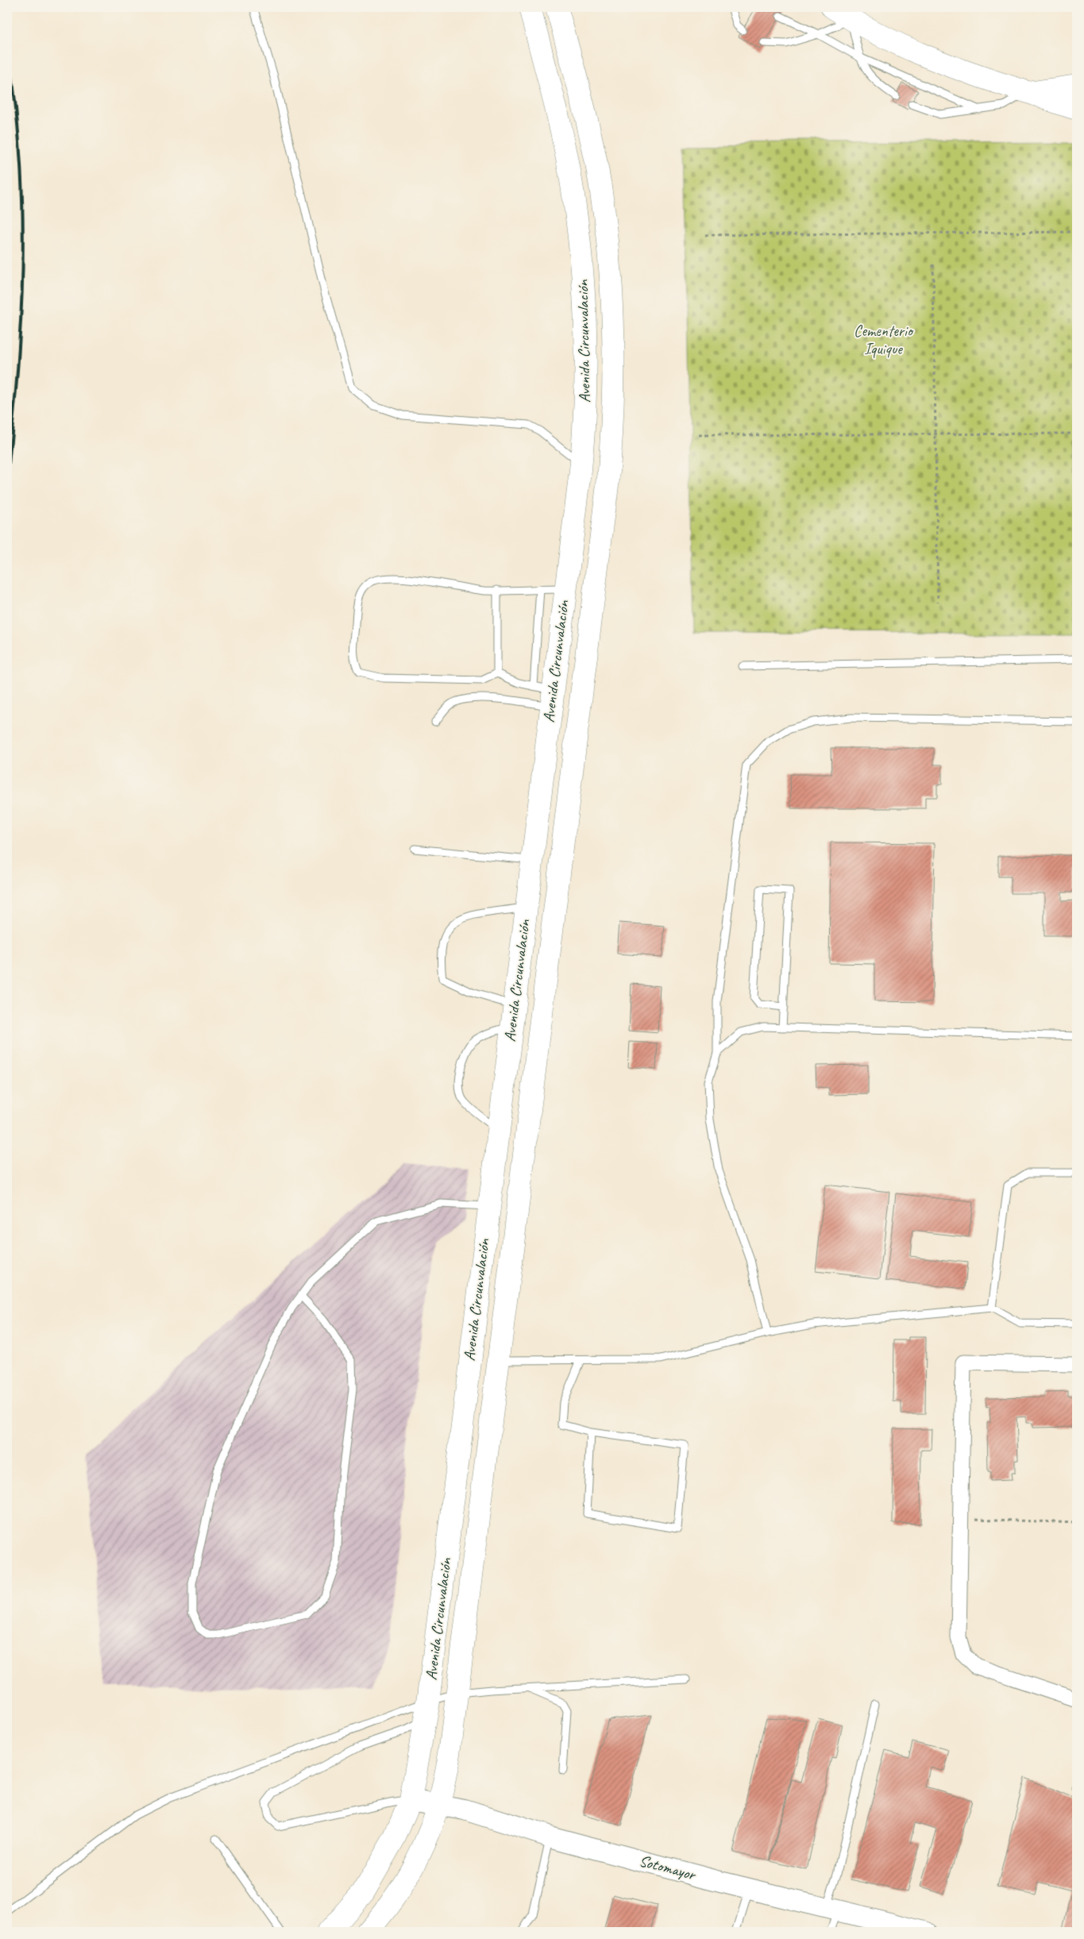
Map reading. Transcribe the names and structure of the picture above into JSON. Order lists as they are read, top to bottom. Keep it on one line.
{"streets":{"main road":["Avenida Circunvalación","Sotomayor"]},"crossings":[["Avenida Circunvalación","Sotomayor"]],"parks":["Cementerio Iquique"]}
